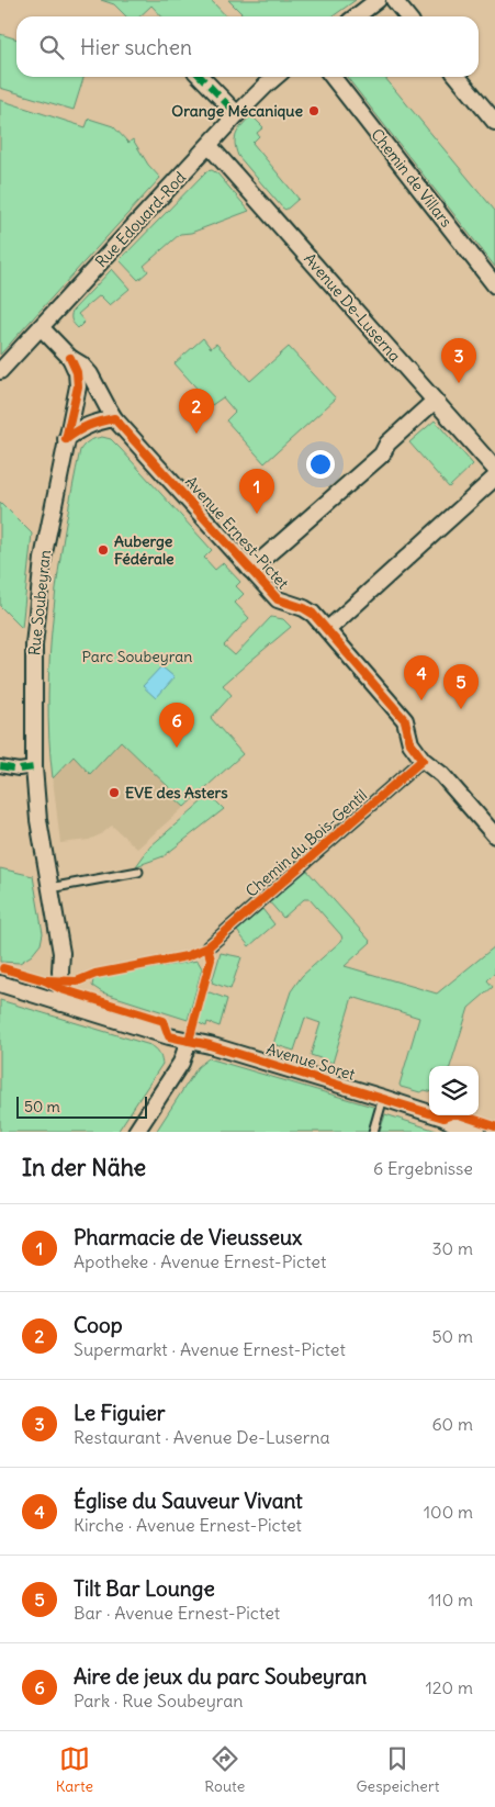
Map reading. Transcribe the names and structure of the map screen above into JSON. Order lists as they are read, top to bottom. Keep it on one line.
{"streets":{"street":["Chemin de Villars","Rue Edouard-Rod","Avenue De-Luserna","Avenue Ernest-Pictet","Rue Soubeyran","Chemin du Bois-Gentil","Avenue Soret"]},"crossings":[["Rue Edouard-Rod","Avenue De-Luserna"],["Rue Edouard-Rod","Avenue Ernest-Pictet"],["Avenue De-Luserna","Avenue Ernest-Pictet"],["Avenue Ernest-Pictet","Rue Soubeyran"],["Avenue Ernest-Pictet","Chemin du Bois-Gentil"],["Rue Soubeyran","Avenue Soret"]],"parks":["Parc Soubeyran"],"places":["Orange Mécanique","Auberge Fédérale","EVE des Asters"],"scale_bar":"50 m","page":{"search":"Hier suchen","pins":["3","2","1","4","5","6"],"scale":"50 m","heading":["In der Nähe","6 Ergebnisse"],"list":[{"mark":"1","name":"Pharmacie de Vieusseux","note":"Apotheke · Avenue Ernest-Pictet","value":"30 m"},{"mark":"2","name":"Coop","note":"Supermarkt · Avenue Ernest-Pictet","value":"50 m"},{"mark":"3","name":"Le Figuier","note":"Restaurant · Avenue De-Luserna","value":"60 m"},{"mark":"4","name":"Église du Sauveur Vivant","note":"Kirche · Avenue Ernest-Pictet","value":"100 m"},{"mark":"5","name":"Tilt Bar Lounge","note":"Bar · Avenue Ernest-Pictet","value":"110 m"},{"mark":"6","name":"Aire de jeux du parc Soubeyran","note":"Park · Rue Soubeyran","value":"120 m"}],"nav":["Karte","Route","Gespeichert"]}}
